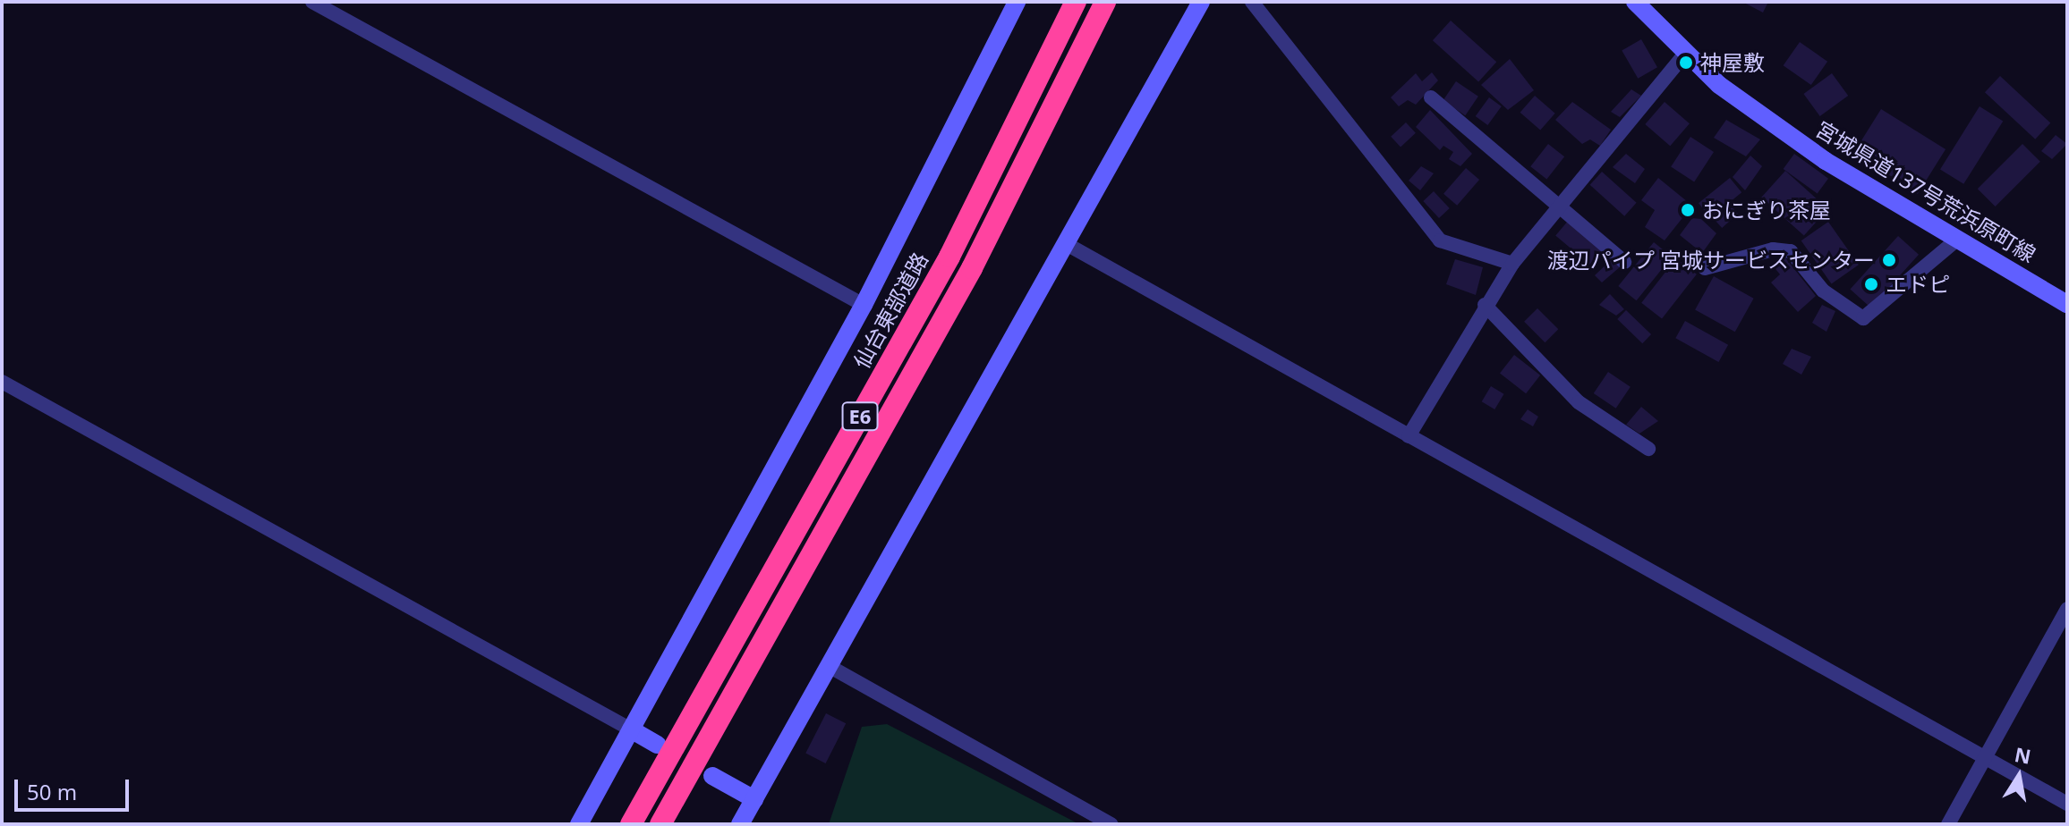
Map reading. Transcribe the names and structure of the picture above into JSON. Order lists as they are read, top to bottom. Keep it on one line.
{"streets":{"highway":["仙台東部道路","E6"],"street":["宮城県道137号荒浜原町線"]},"places":["神屋敷","おにぎり茶屋","渡辺パイプ 宮城サービスセンター","エドピ"],"scale_bar":"50 m","north":"top"}
